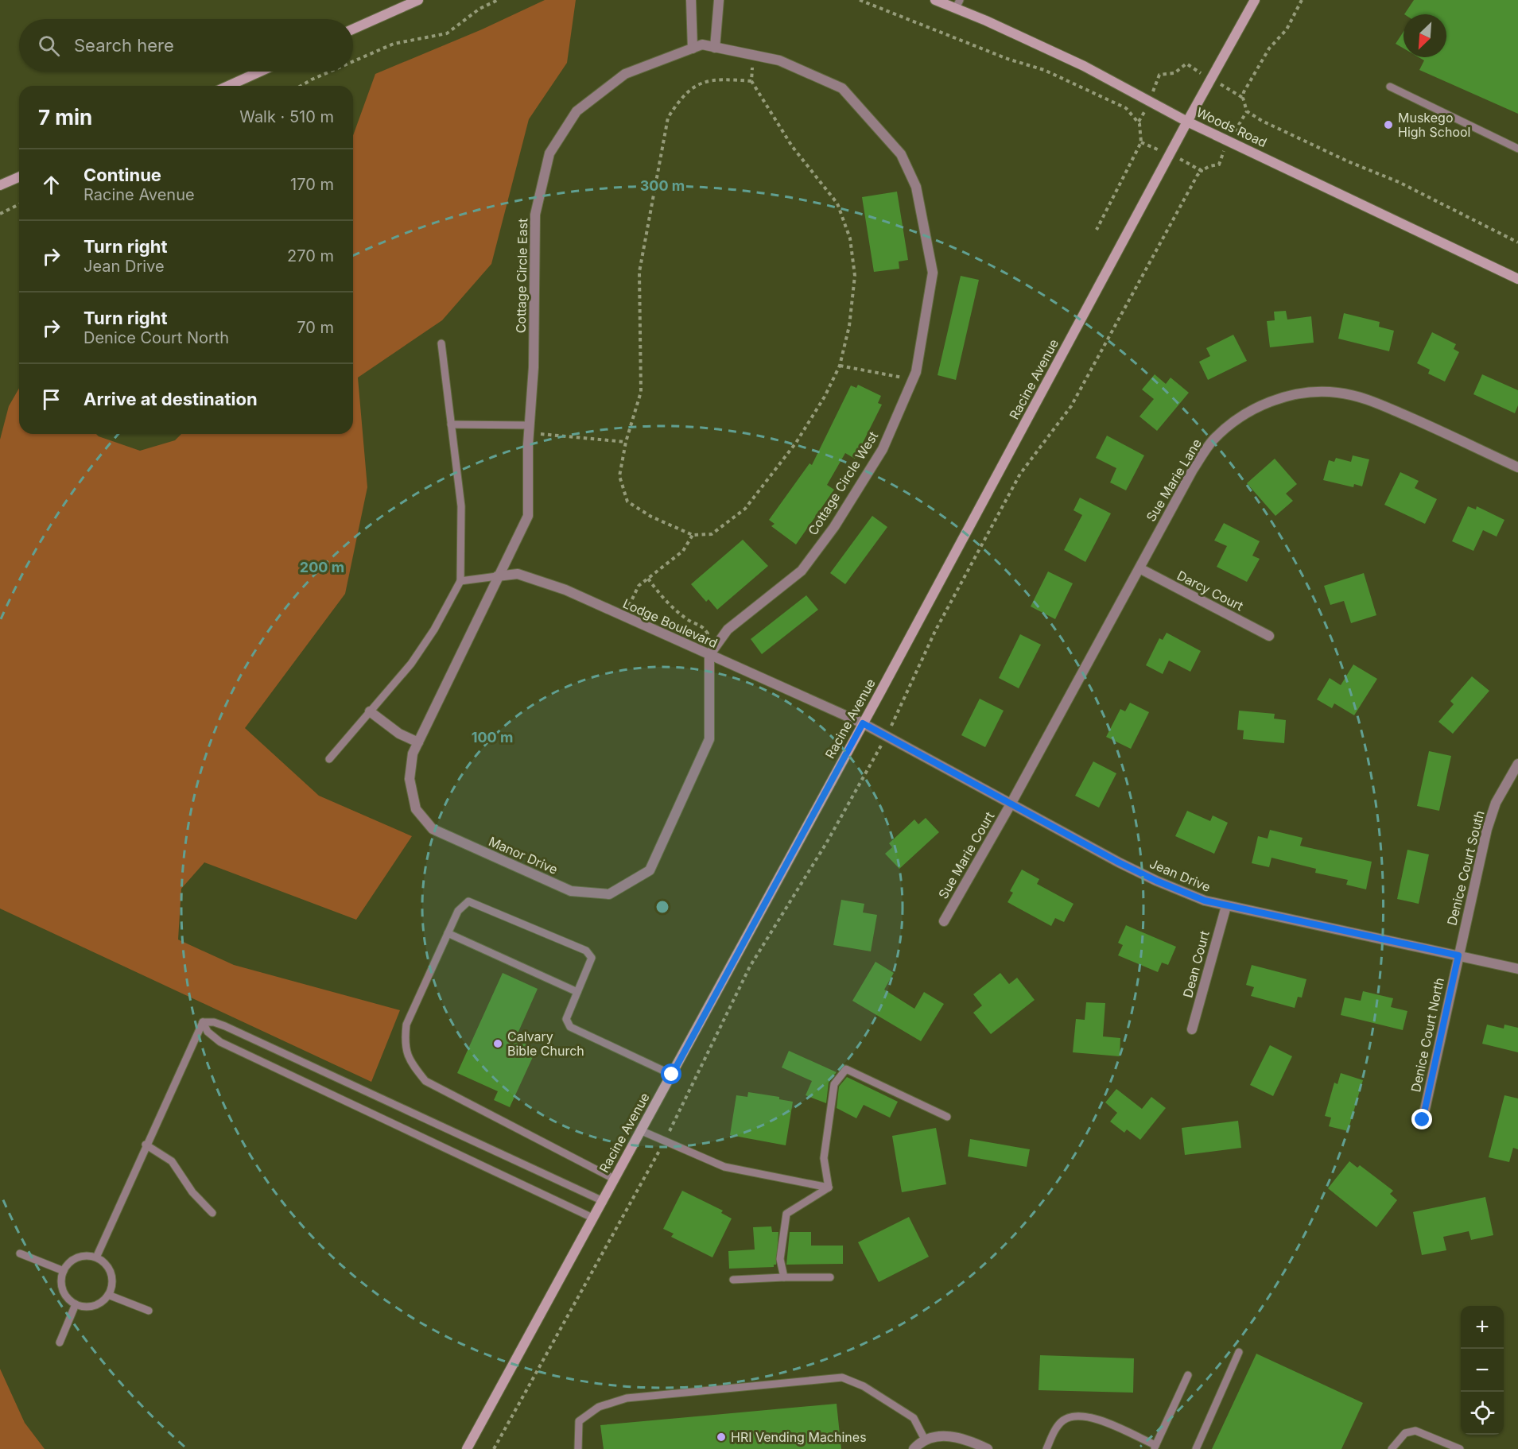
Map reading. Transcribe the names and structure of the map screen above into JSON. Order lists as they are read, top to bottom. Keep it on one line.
{"streets":{"main road":["Woods Road","Racine Avenue"],"street":["Cottage Circle East","Sue Marie Lane","Cottage Circle West","Darcy Court","Lodge Boulevard","Manor Drive","Sue Marie Court","Denice Court South","Jean Drive","Dean Court","Denice Court North"]},"crossings":[["Woods Road","Racine Avenue"],["Cottage Circle East","Cottage Circle West"],["Cottage Circle East","Lodge Boulevard"],["Cottage Circle East","Manor Drive"],["Racine Avenue","Lodge Boulevard"],["Racine Avenue","Jean Drive"],["Sue Marie Lane","Darcy Court"],["Sue Marie Lane","Sue Marie Court"],["Sue Marie Lane","Jean Drive"],["Cottage Circle West","Lodge Boulevard"],["Cottage Circle West","Manor Drive"],["Lodge Boulevard","Manor Drive"],["Lodge Boulevard","Jean Drive"],["Sue Marie Court","Jean Drive"],["Denice Court South","Jean Drive"],["Denice Court South","Denice Court North"],["Jean Drive","Dean Court"],["Jean Drive","Denice Court North"]],"places":["Muskego High School","Calvary Bible Church","HRI Vending Machines"],"north":"bottom left","page":{"search":"Search here","heading":["7 min","Walk · 510 m"],"list":[["Continue","Racine Avenue","170 m"],["Turn right","Jean Drive","270 m"],["Turn right","Denice Court North","70 m"],"Arrive at destination"],"map_buttons":["+","−"]},"rings":["300 m","200 m","100 m"]}
